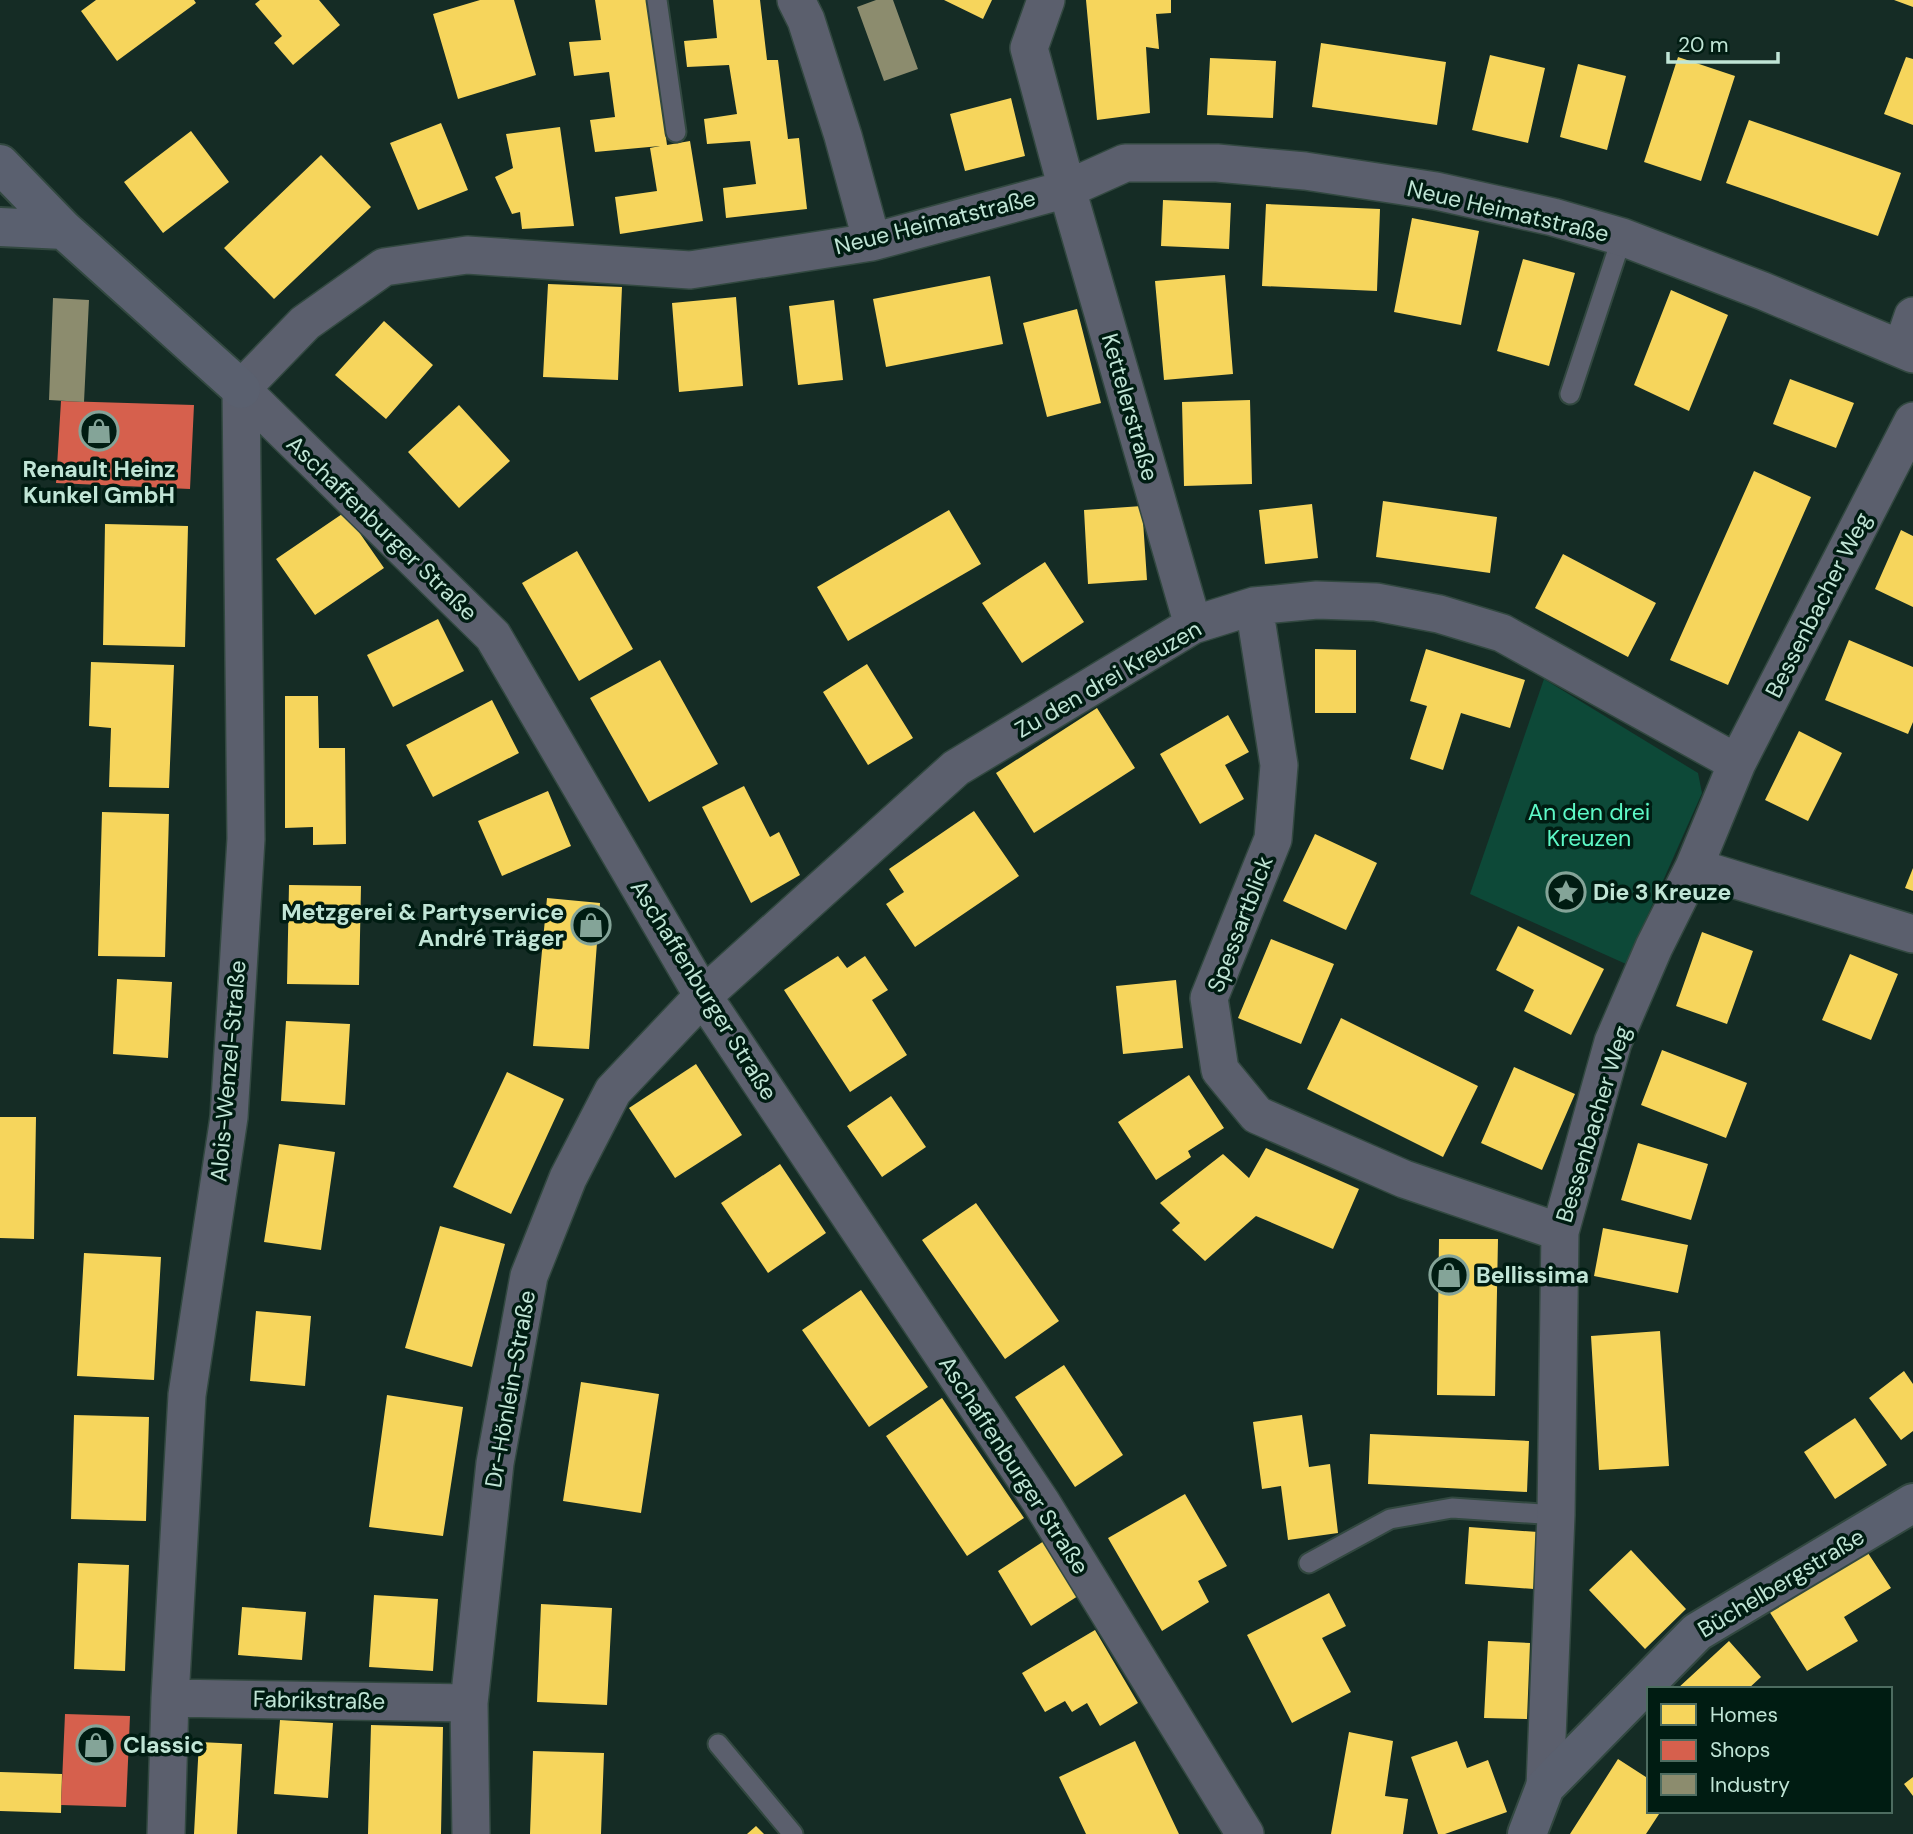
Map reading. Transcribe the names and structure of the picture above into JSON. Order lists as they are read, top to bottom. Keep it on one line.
{"streets":{"street":["Neue Heimatstraße","Kettelerstraße","Aschaffenburger Straße","Bessenbacher Weg","Zu den drei Kreuzen","Spessartblick","Alois-Wenzel-Straße","Dr-Hönlein-Straße","Büchelbergstraße","Fabrikstraße"]},"crossings":[["Neue Heimatstraße","Kettelerstraße"],["Neue Heimatstraße","Aschaffenburger Straße"],["Neue Heimatstraße","Alois-Wenzel-Straße"],["Kettelerstraße","Zu den drei Kreuzen"],["Aschaffenburger Straße","Zu den drei Kreuzen"],["Aschaffenburger Straße","Alois-Wenzel-Straße"],["Aschaffenburger Straße","Dr-Hönlein-Straße"],["Bessenbacher Weg","Zu den drei Kreuzen"],["Bessenbacher Weg","Spessartblick"],["Bessenbacher Weg","Büchelbergstraße"],["Zu den drei Kreuzen","Spessartblick"],["Zu den drei Kreuzen","Dr-Hönlein-Straße"],["Alois-Wenzel-Straße","Fabrikstraße"],["Dr-Hönlein-Straße","Fabrikstraße"]],"parks":["An den drei Kreuzen"],"places":{"shop":["Renault Heinz Kunkel GmbH","Metzgerei & Partyservice André Träger","Bellissima","Classic"],"place":["Die 3 Kreuze"]},"legend":["Homes","Shops","Industry"],"scale_bar":"20 m"}
